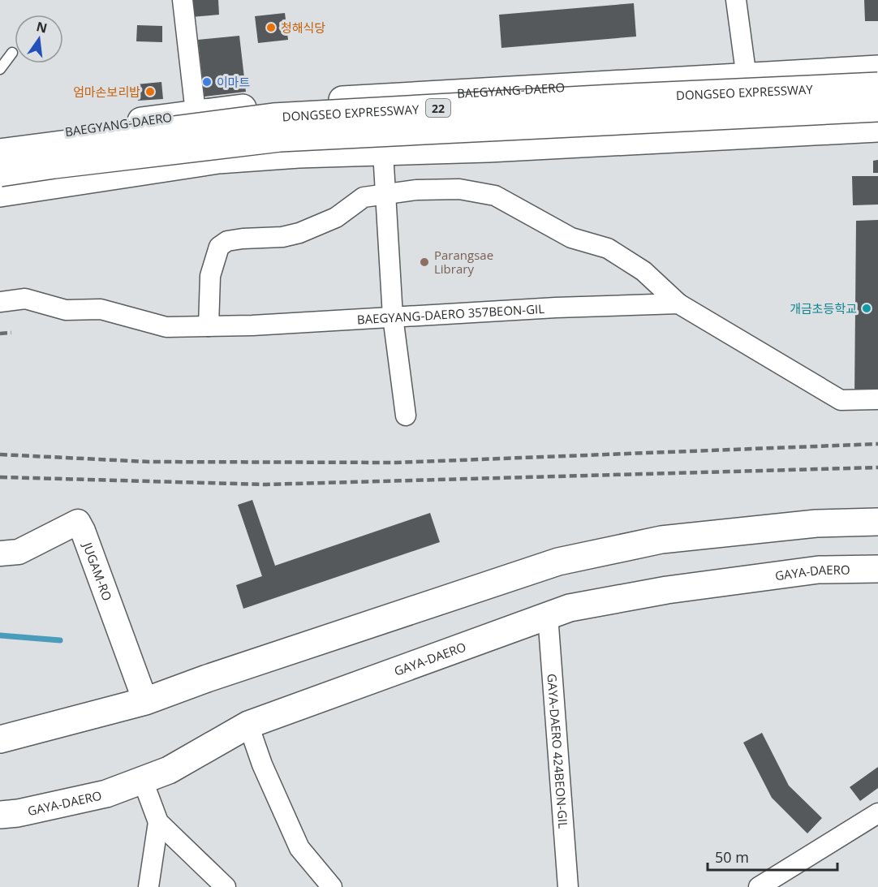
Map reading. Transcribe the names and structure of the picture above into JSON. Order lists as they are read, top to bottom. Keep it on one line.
{"streets":{"main road":["BAEGYANG-DAERO","DONGSEO EXPRESSWAY","22","GAYA-DAERO"],"street":["BAEGYANG-DAERO 357BEON-GIL","JUGAM-RO","GAYA-DAERO 424BEON-GIL"]},"crossings":[["GAYA-DAERO","GAYA-DAERO 424BEON-GIL"]],"places":["청해식당","이마트","엄마손보리밥","Parangsae Library","개금초등학교"],"scale_bar":"50 m","north":"top"}
